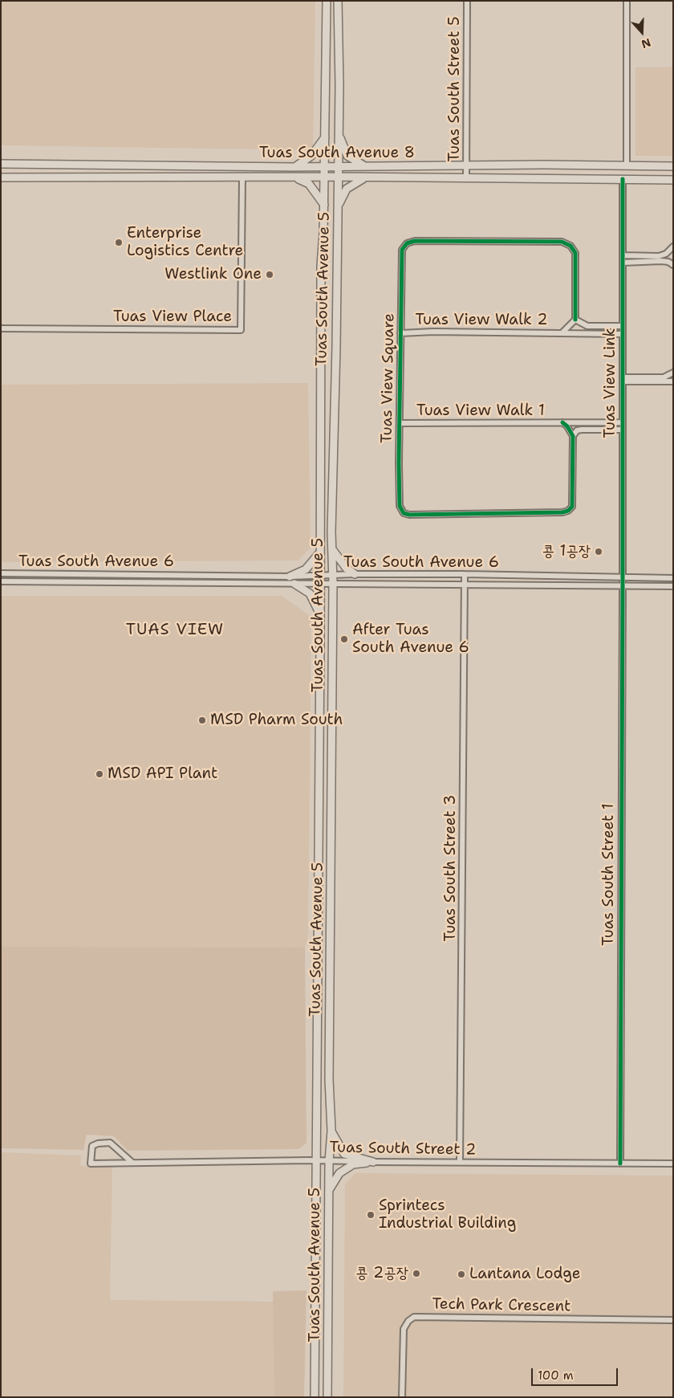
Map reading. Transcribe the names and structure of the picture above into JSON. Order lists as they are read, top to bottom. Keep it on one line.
{"streets":{"main road":["Tuas South Avenue 8","Tuas South Avenue 5"],"street":["Tuas South Street 5","Tuas View Place","Tuas View Walk 2","Tuas View Square","Tuas View Link","Tuas View Walk 1","Tuas South Avenue 6","Tuas South Street 3","Tuas South Street 1","Tuas South Street 2","Tech Park Crescent"]},"crossings":[["Tuas South Street 5","Tuas South Avenue 8"],["Tuas South Avenue 8","Tuas South Avenue 5"],["Tuas South Avenue 8","Tuas View Place"],["Tuas South Avenue 8","Tuas View Link"],["Tuas South Avenue 5","Tuas South Avenue 6"],["Tuas South Avenue 5","Tuas South Street 2"],["Tuas View Walk 2","Tuas View Square"],["Tuas View Walk 2","Tuas View Link"],["Tuas View Square","Tuas View Walk 1"],["Tuas View Link","Tuas View Walk 1"],["Tuas View Link","Tuas South Avenue 6"],["Tuas View Link","Tuas South Street 1"],["Tuas South Avenue 6","Tuas South Street 3"],["Tuas South Avenue 6","Tuas South Street 1"],["Tuas South Street 3","Tuas South Street 2"],["Tuas South Street 1","Tuas South Street 2"]],"districts":["TUAS VIEW"],"places":["Enterprise Logistics Centre","Westlink One","콩 1공장","After Tuas South Avenue 6","MSD Pharm South","MSD API Plant","Sprintecs Industrial Building","콩 2공장","Lantana Lodge"],"scale_bar":"100 m","north":"bottom"}
